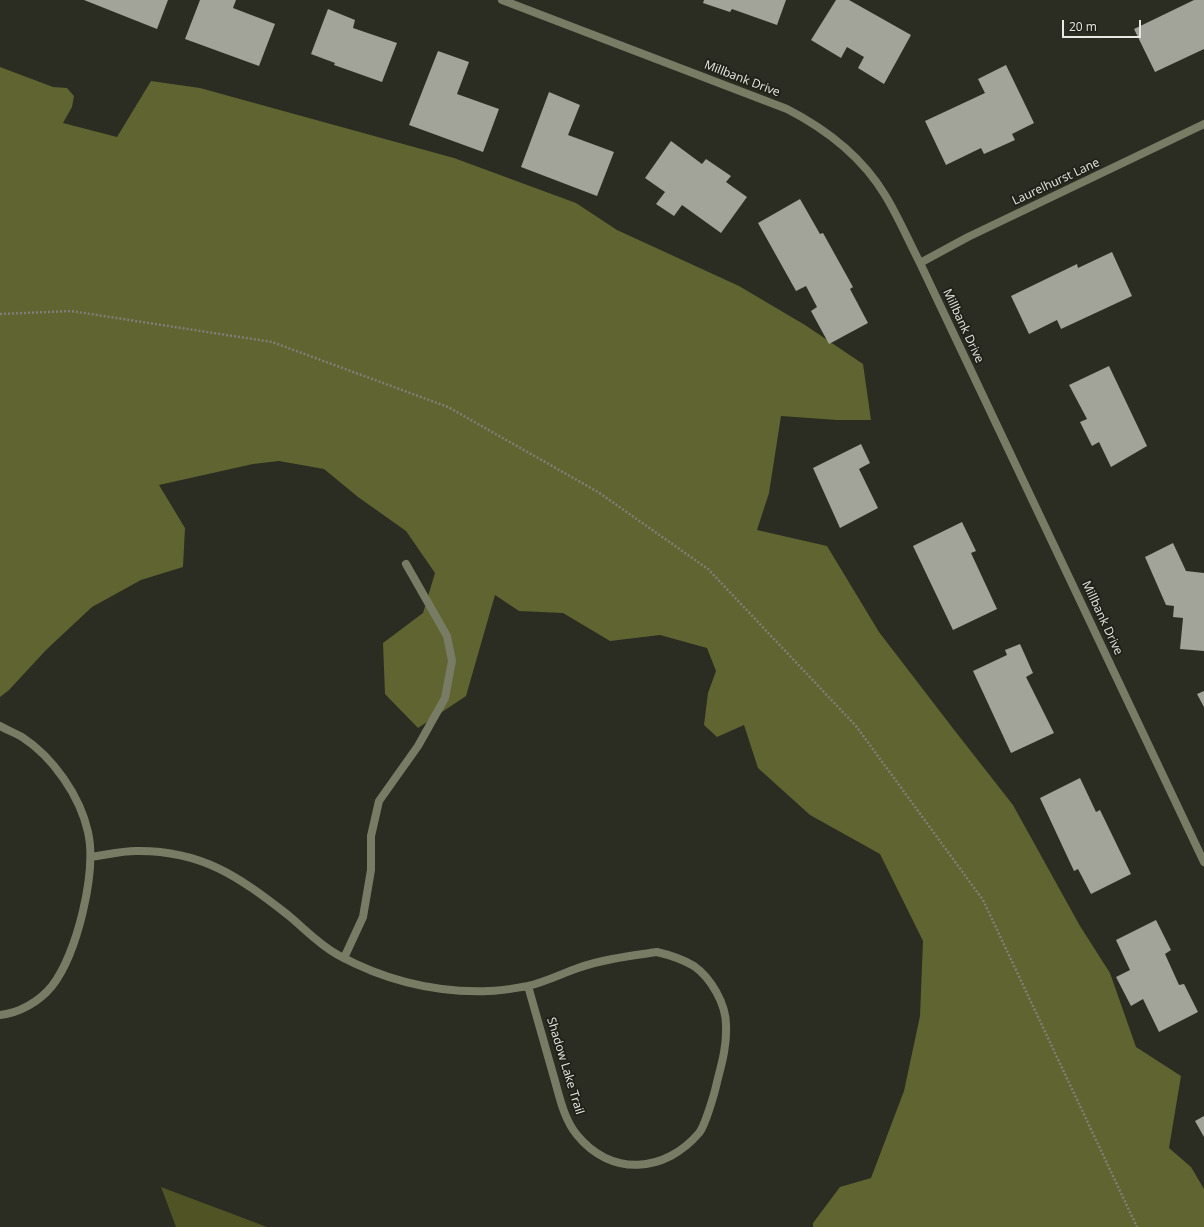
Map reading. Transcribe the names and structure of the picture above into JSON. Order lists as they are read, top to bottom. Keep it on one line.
{"streets":{"street":["Millbank Drive","Laurelhurst Lane","Shadow Lake Trail"]},"crossings":[["Millbank Drive","Laurelhurst Lane"]],"scale_bar":"20 m"}
